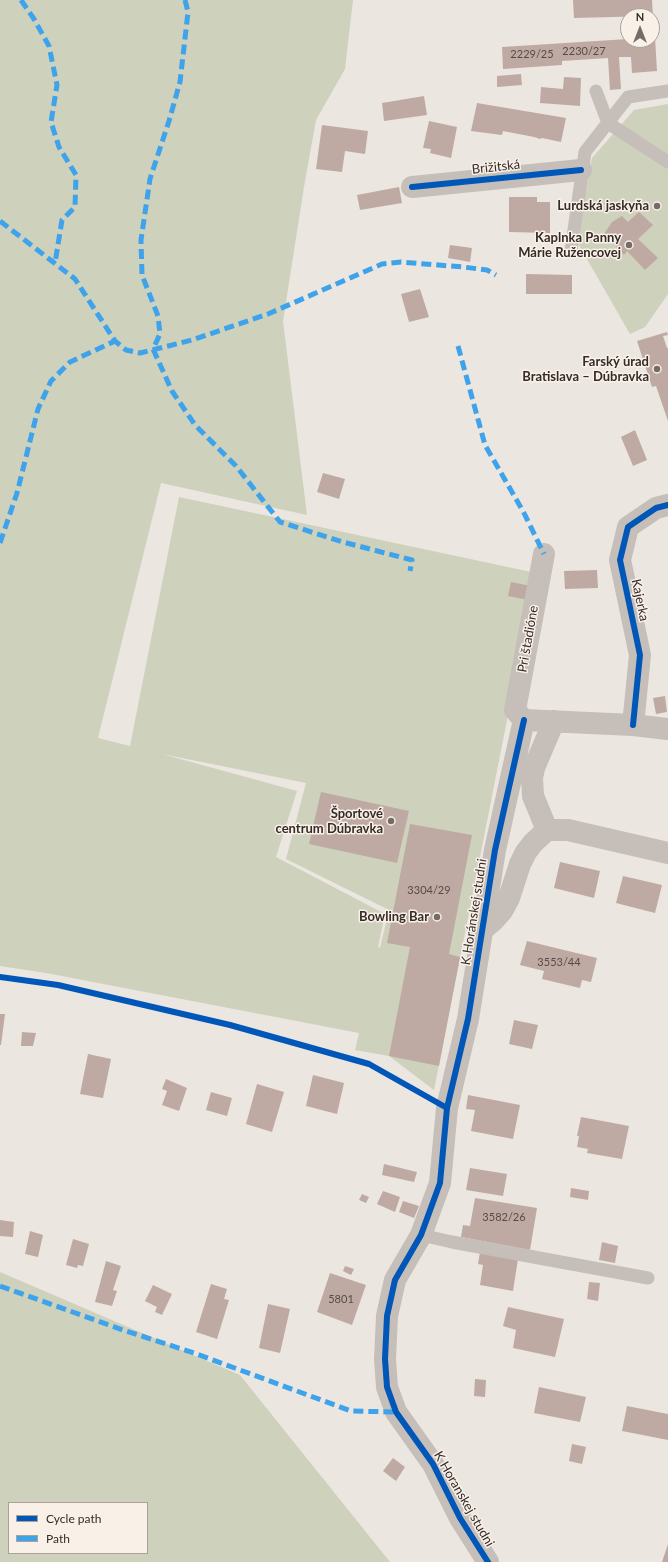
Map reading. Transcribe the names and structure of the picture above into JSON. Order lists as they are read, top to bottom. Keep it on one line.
{"streets":{"street":["Brižitská","Kajerka","Pri štadióne","K Horánskej studni","K Horanskej studni"]},"crossings":[["Pri štadióne","K Horánskej studni"],["K Horánskej studni","K Horanskej studni"]],"places":["Lurdská jaskyňa","Kaplnka Panny Márie Ružencovej","Farský úrad Bratislava – Dúbravka","Športové centrum Dúbravka","Bowling Bar"],"house_numbers":["2230/27","2229/25","3304/29","3553/44","3582/26","5801"],"legend":["Cycle path","Path"],"north":"top"}
